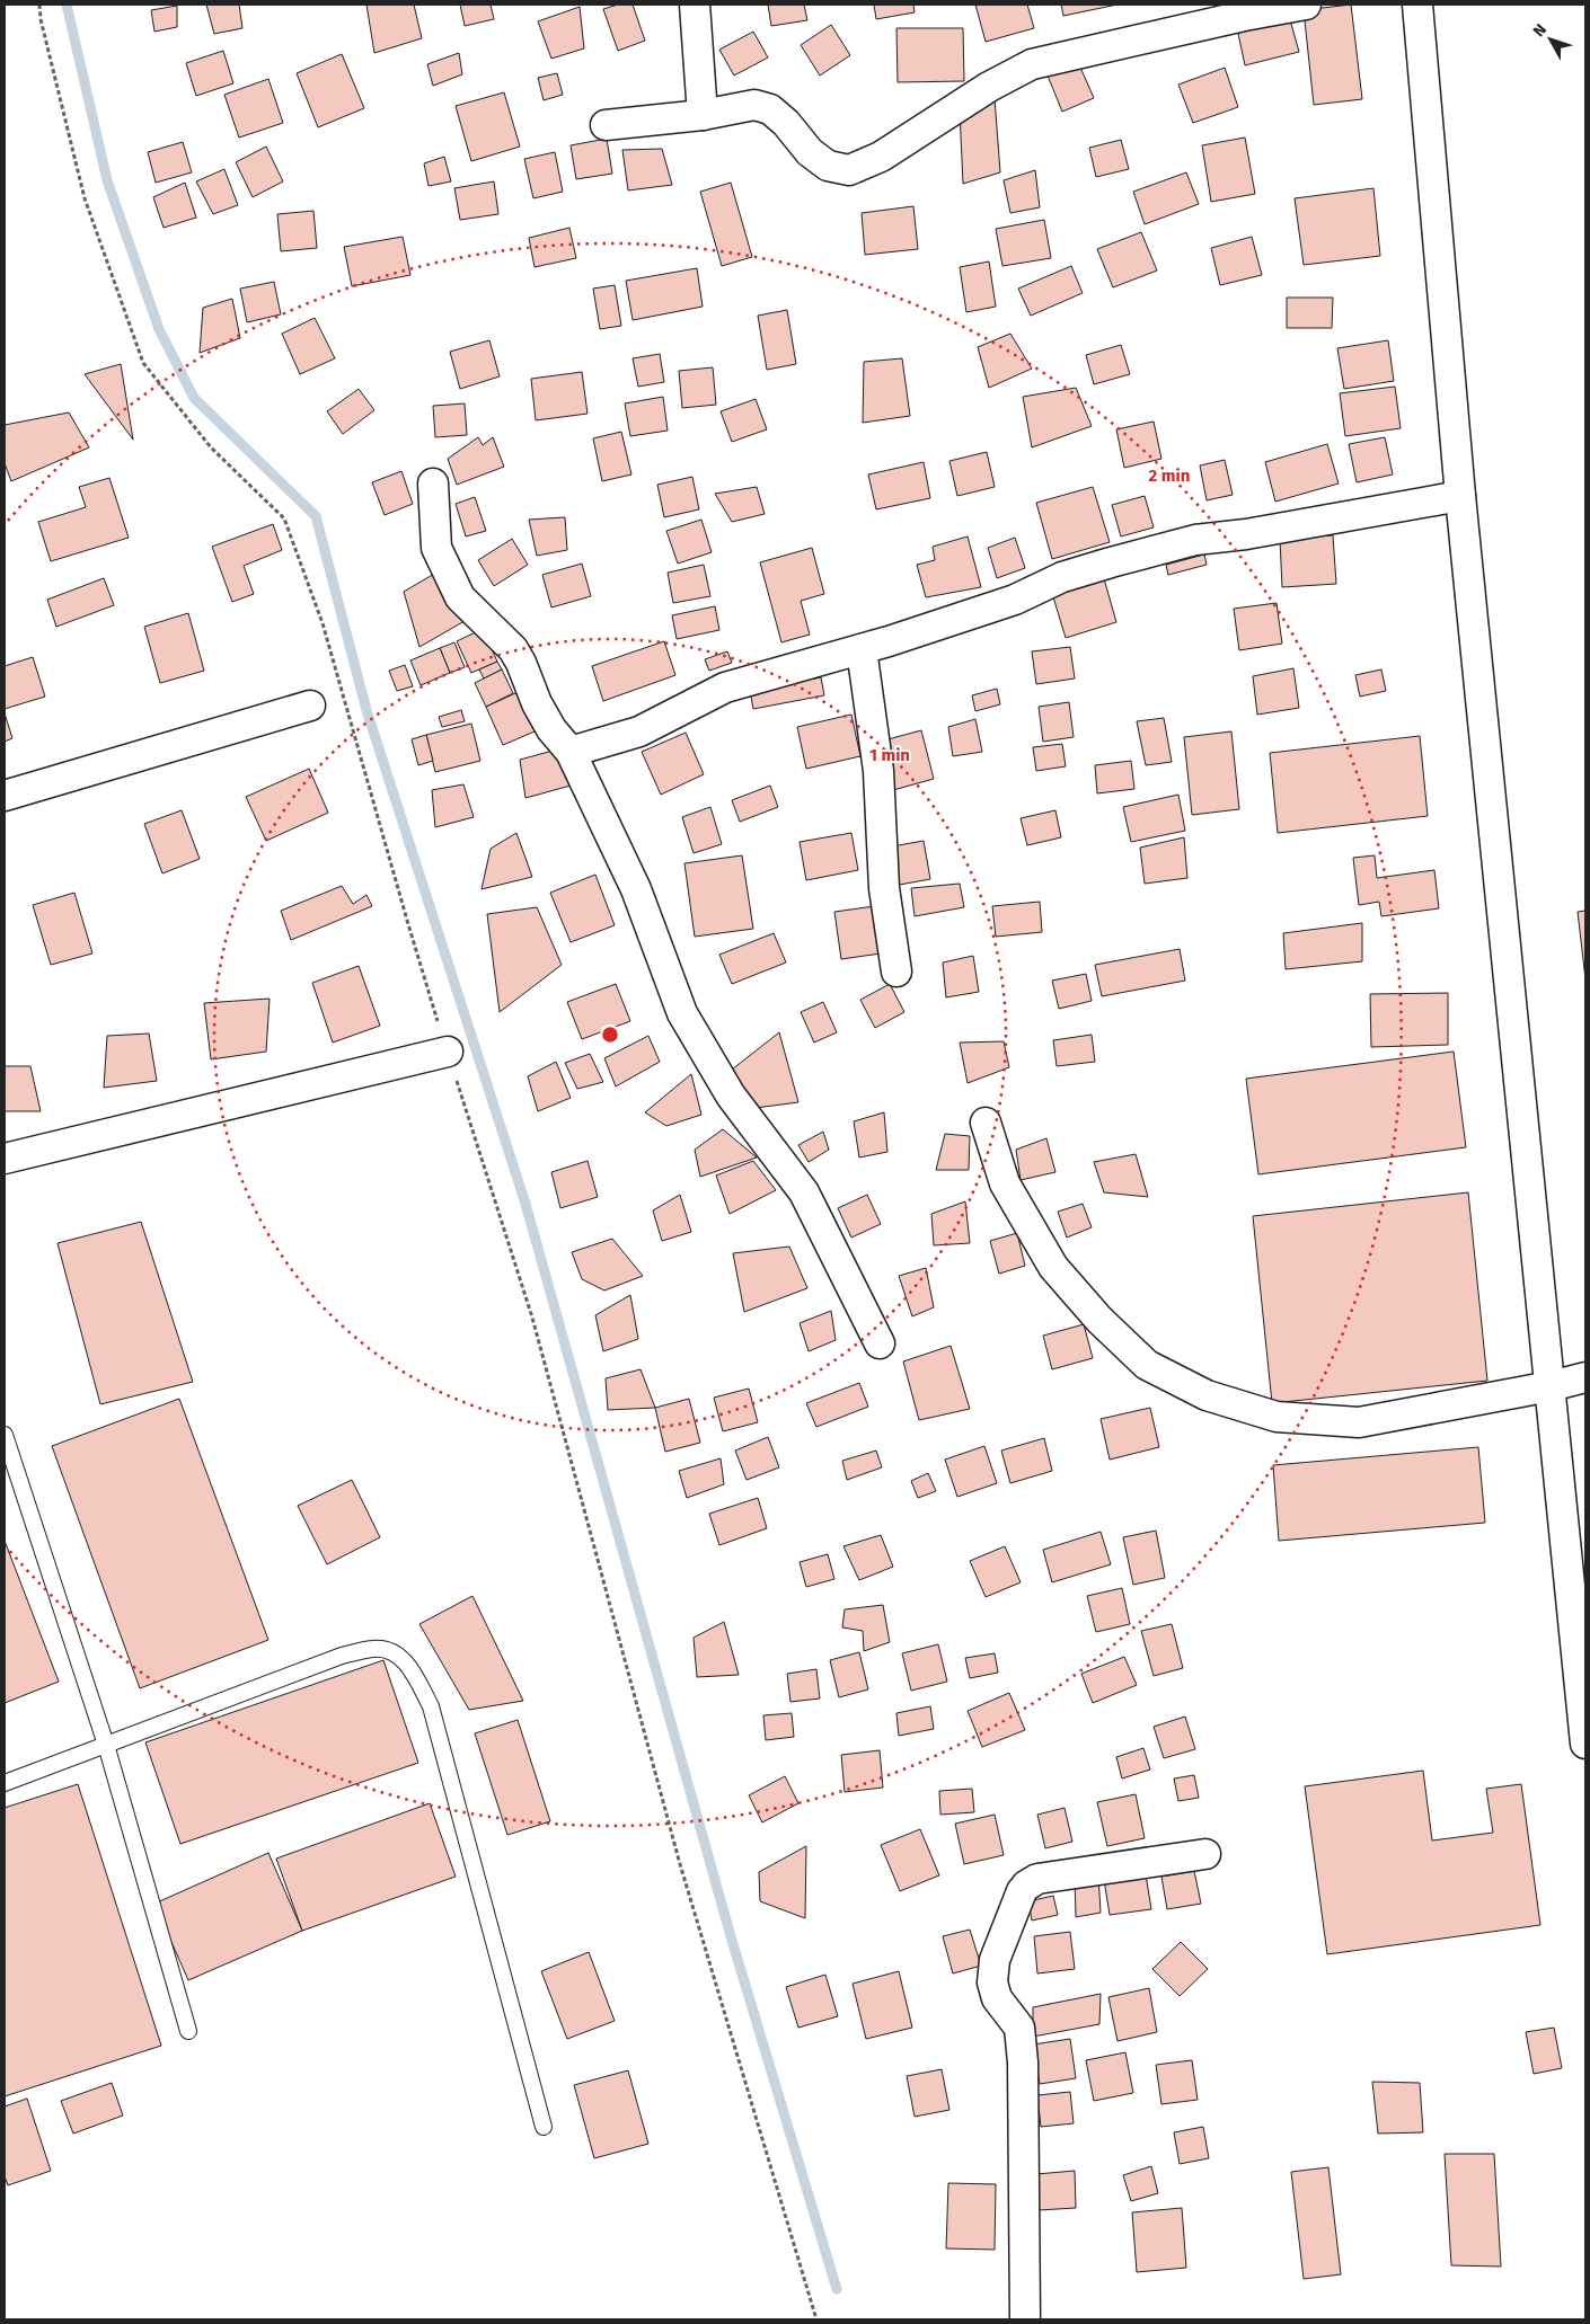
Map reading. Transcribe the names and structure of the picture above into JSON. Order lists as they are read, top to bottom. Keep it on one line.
{"north":"top left","rings":["2 min","1 min"]}
